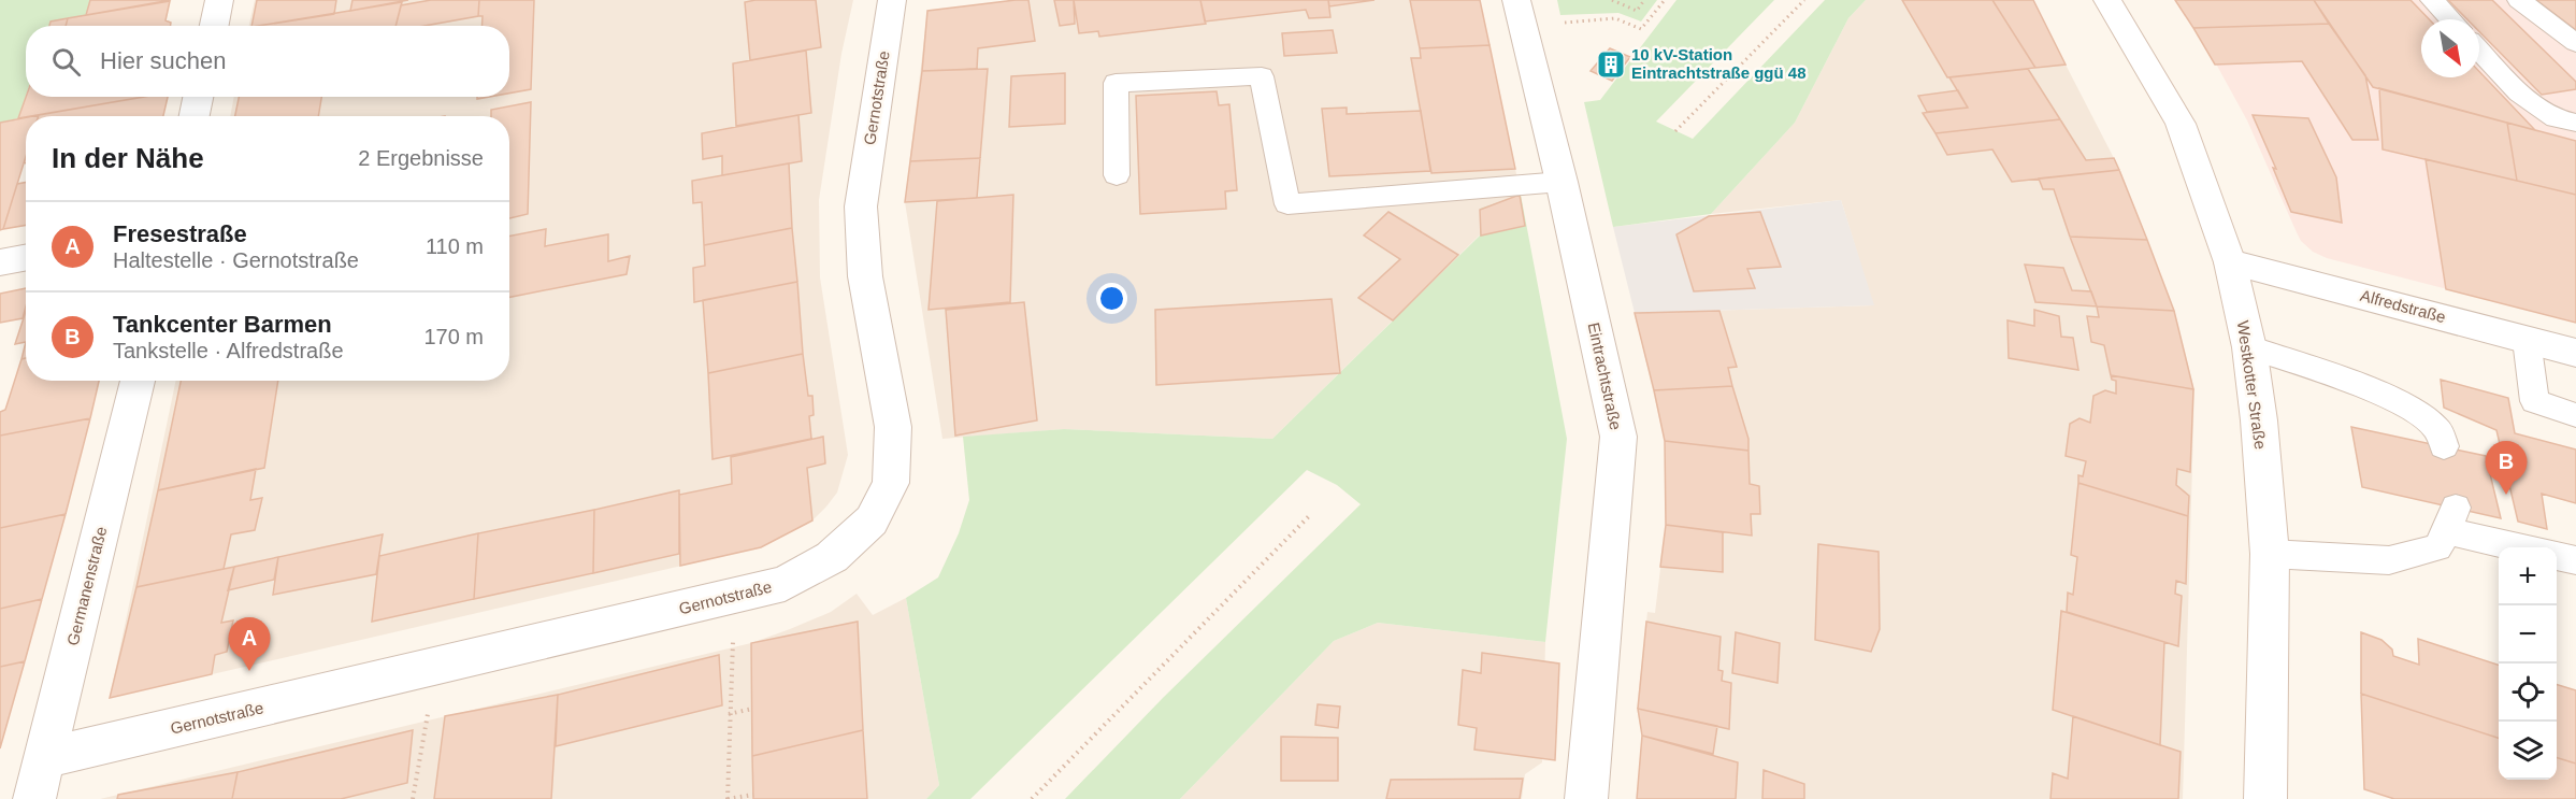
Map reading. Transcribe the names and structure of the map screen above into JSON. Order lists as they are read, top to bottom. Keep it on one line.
{"streets":{"street":["Gernotstraße","Alfredstraße","Eintrachtstraße","Westkotter Straße","Germanenstraße"]},"crossings":[["Gernotstraße","Germanenstraße"],["Alfredstraße","Westkotter Straße"]],"places":{"building":["10 kV-Station Eintrachtstraße ggü 48"]},"north":"bottom right","page":{"search":"Hier suchen","heading":["In der Nähe","2 Ergebnisse"],"list":[{"mark":"A","name":"Fresestraße","note":"Haltestelle · Gernotstraße","value":"110 m"},{"mark":"B","name":"Tankcenter Barmen","note":"Tankstelle · Alfredstraße","value":"170 m"}],"pins":["B","A"],"map_buttons":["+","−"]}}
